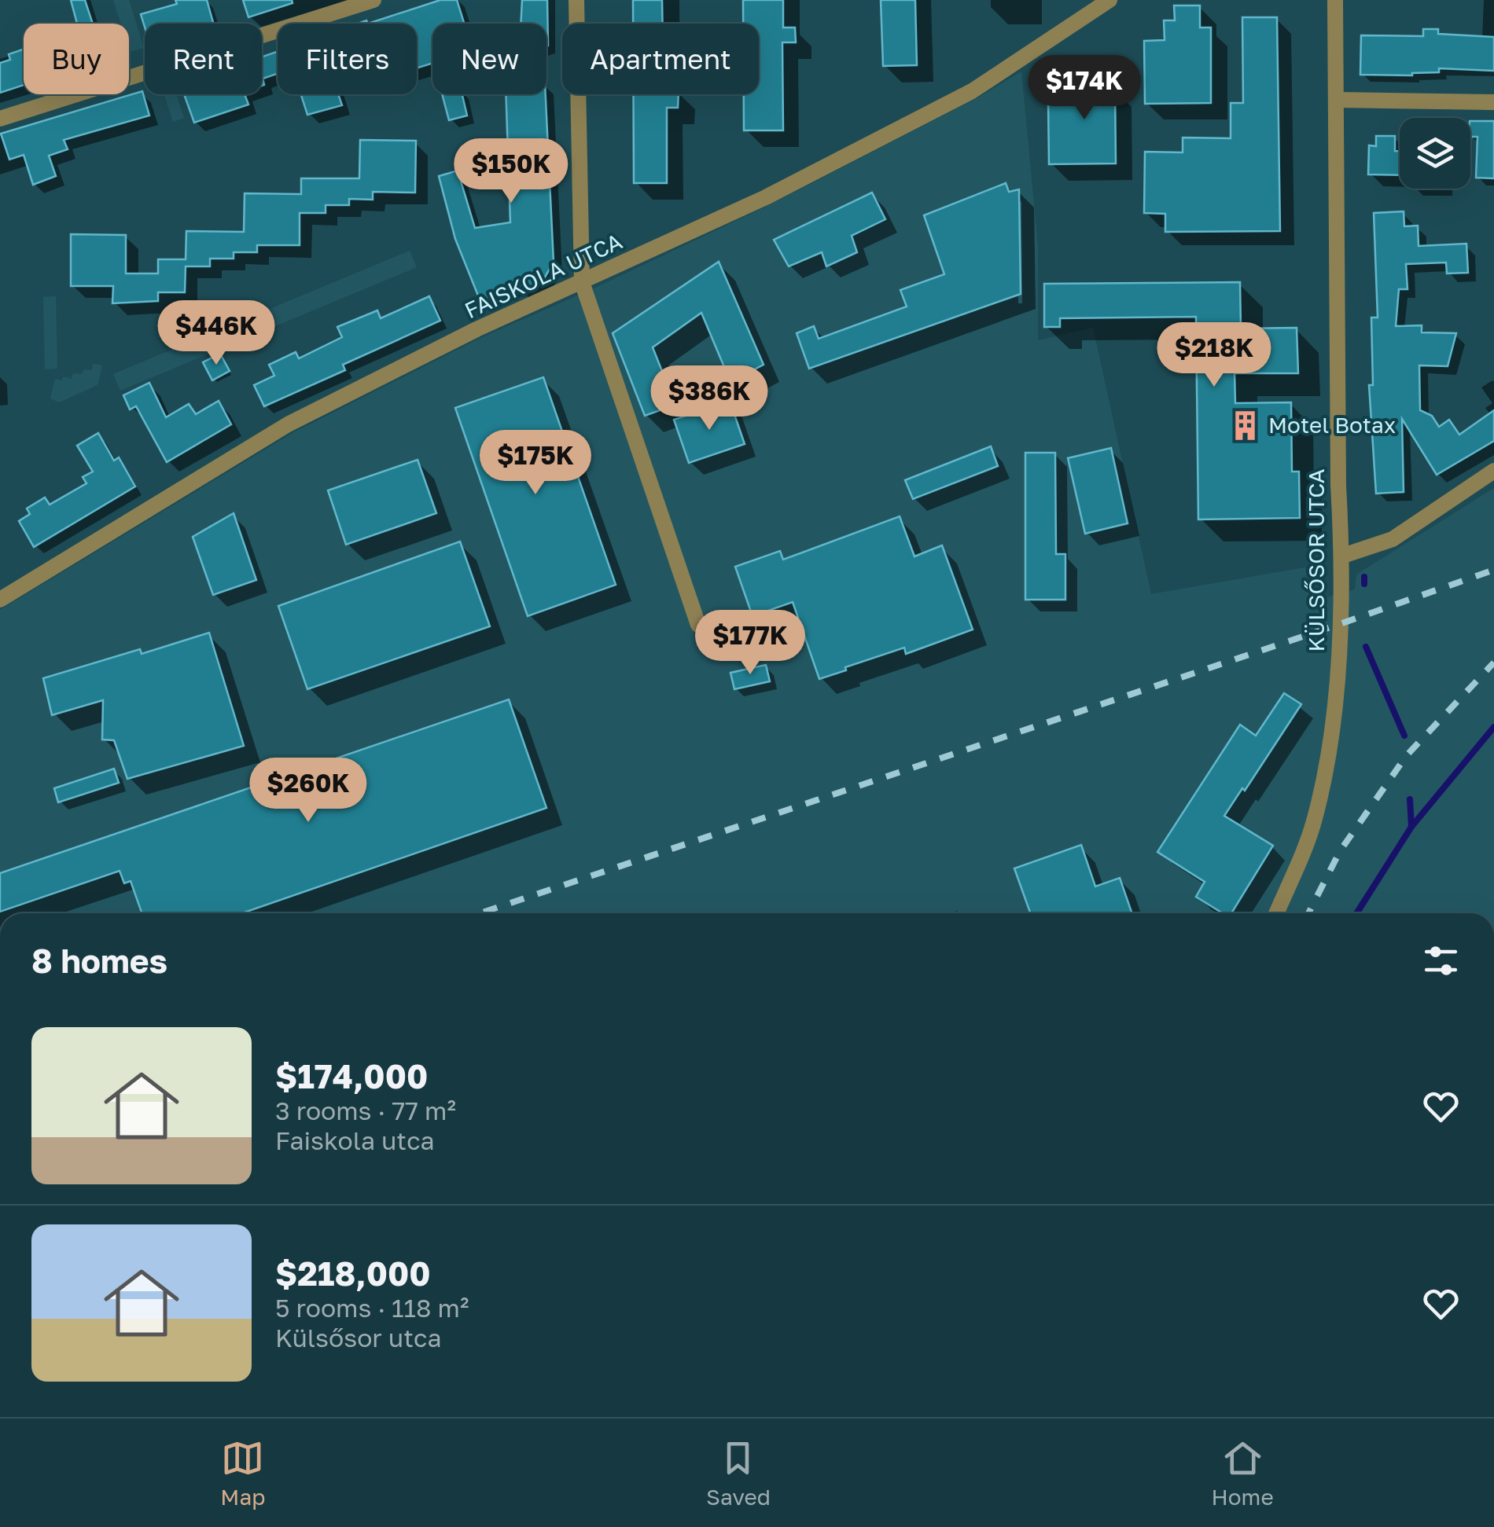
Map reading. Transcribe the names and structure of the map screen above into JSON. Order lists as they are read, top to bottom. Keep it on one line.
{"streets":{"street":["FAISKOLA UTCA","KÜLSŐSOR UTCA"]},"places":{"building":["Motel Botax"]},"page":{"chip":["Buy","Rent","Filters","New","Apartment"],"price":["$174K","$150K","$446K","$218K","$386K","$175K","$177K","$260K"],"heading":"8 homes","list":[{"name":"$174,000","note":"3 rooms · 77 m² · Faiskola utca"},{"name":"$218,000","note":"5 rooms · 118 m² · Külsősor utca"}],"tabs":["Map","Saved","Home"]}}
